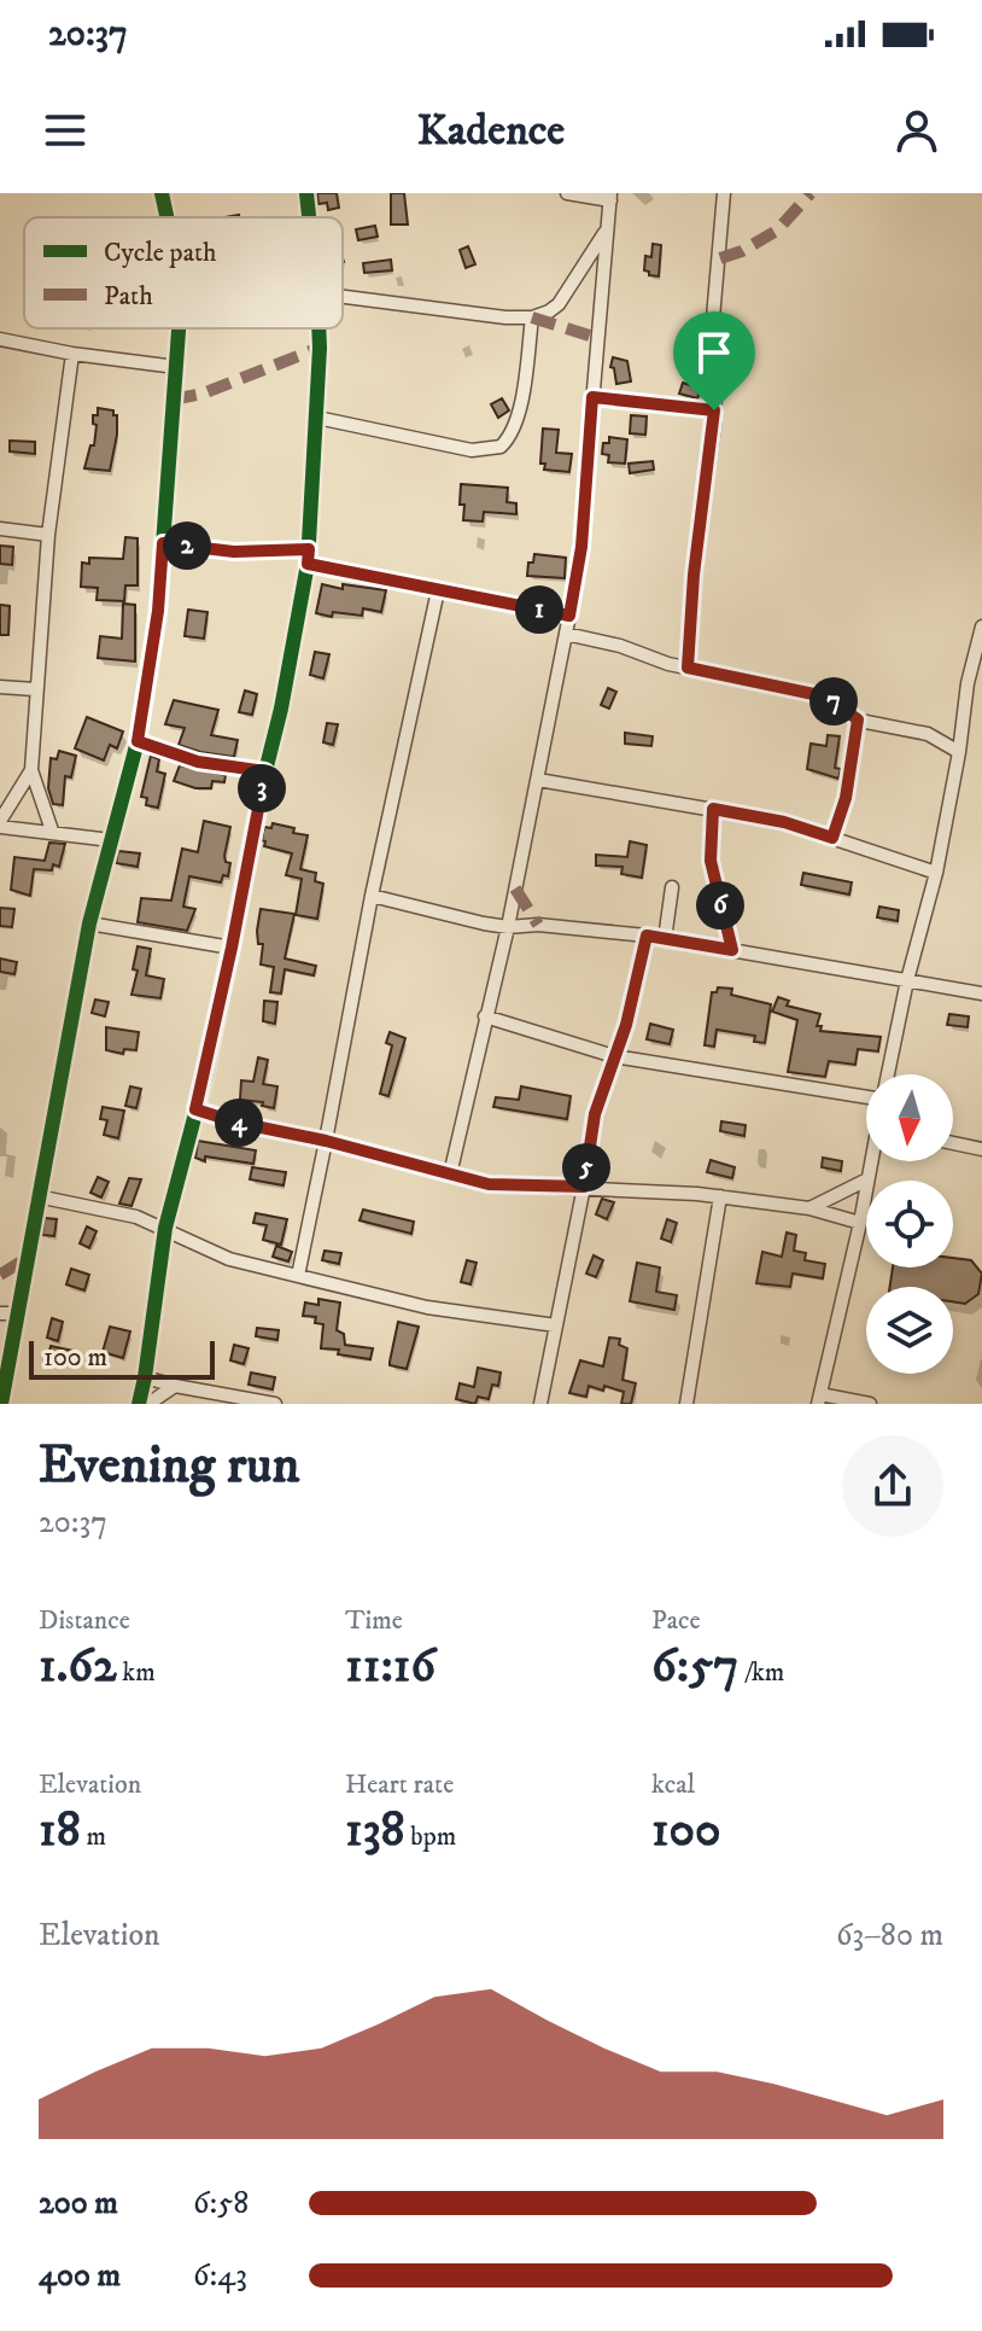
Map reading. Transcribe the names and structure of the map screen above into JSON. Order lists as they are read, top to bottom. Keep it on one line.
{"legend":["Cycle path","Path"],"scale_bar":"100 m","north":"bottom","page":{"status":"20:37","header":"Kadence","pins":["2","1","7","3","6","4","5"],"scale":"100 m","heading":["Evening run","20:37"],"stats":[["Distance","1.62 km"],["Time","11:16"],["Pace","6:57 /km"],["Elevation","18 m"],["Heart rate","138 bpm"],["kcal","100"]],"chart":["Elevation","63–80 m"],"list":[{"name":"200 m","note":"6:58"},{"name":"400 m","note":"6:43"}]}}
